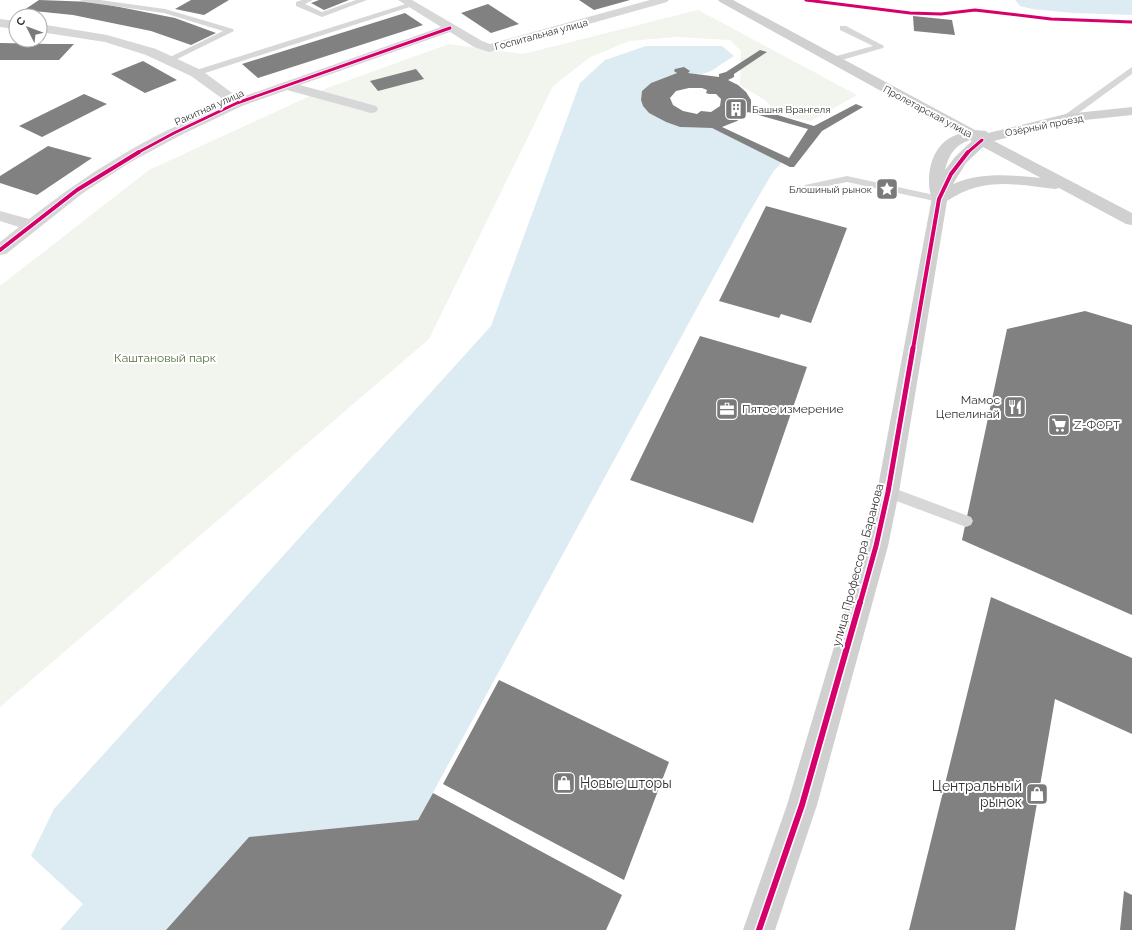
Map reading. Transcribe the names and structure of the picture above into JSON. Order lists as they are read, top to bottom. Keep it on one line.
{"streets":{"street":["Госпитальная улица","Ракитная улица","Пролетарская улица","Озёрный проезд","улица Профессора Баранова"]},"crossings":[["Госпитальная улица","Ракитная улица"],["Пролетарская улица","Озёрный проезд"],["Пролетарская улица","улица Профессора Баранова"],["Озёрный проезд","улица Профессора Баранова"]],"parks":["Каштановый парк"],"places":{"building":["Башня Врангеля"],"place":["Блошиный рынок"],"restaurant":["Мамос Цепелинай"],"office":["Пятое измерение"],"supermarket":["Z-ФОРТ"],"shop":["Новые шторы","Центральный рынок"]},"north":"top left"}
